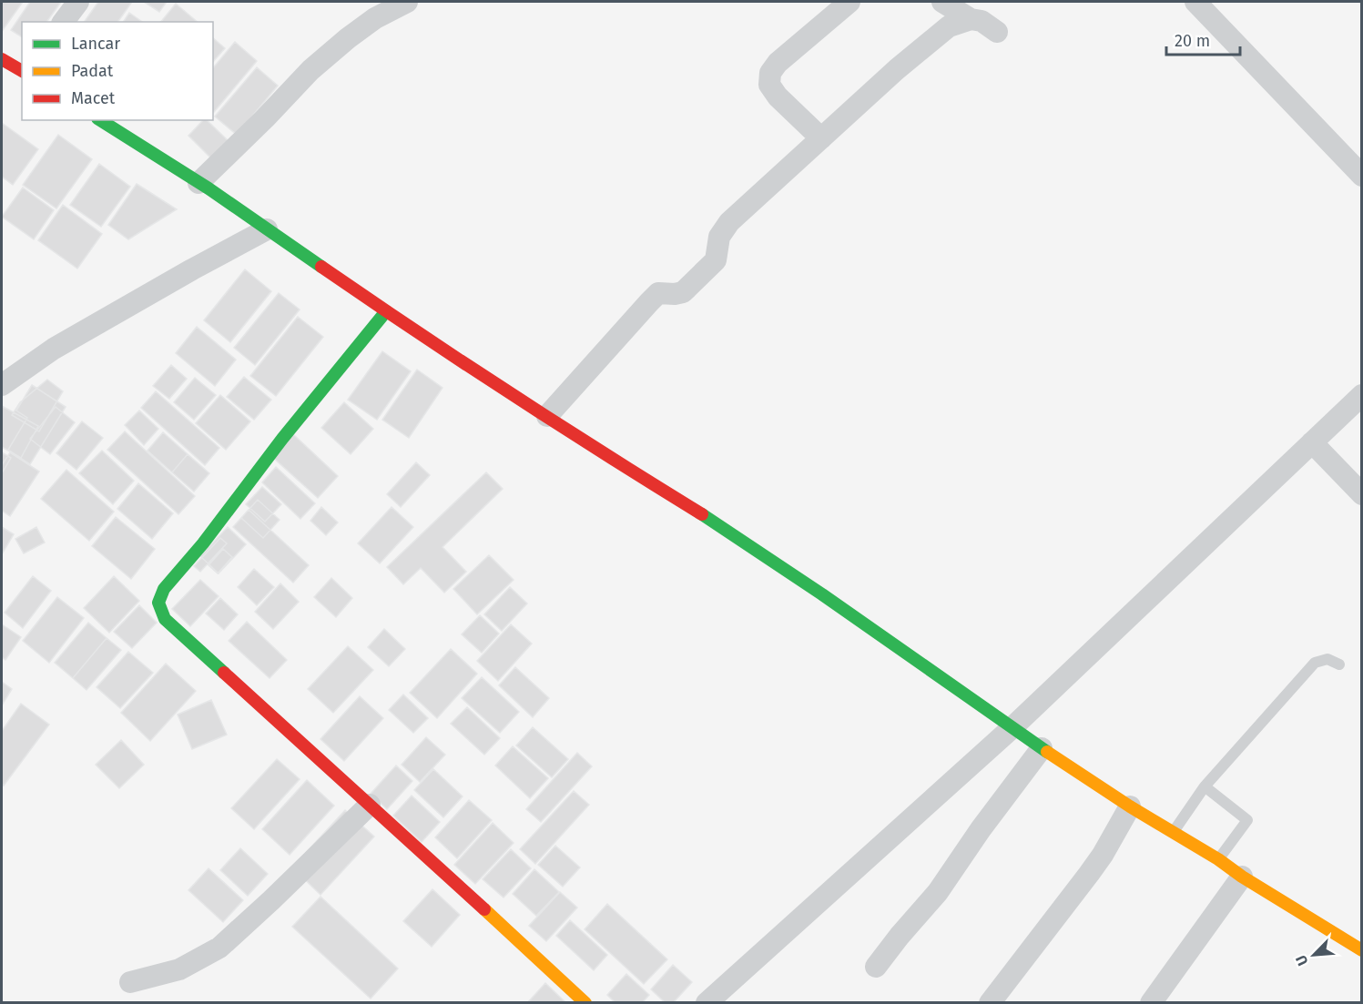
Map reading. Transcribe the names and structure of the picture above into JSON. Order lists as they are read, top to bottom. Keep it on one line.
{"legend":["Lancar","Padat","Macet"],"scale_bar":"20 m","north":"bottom left"}
